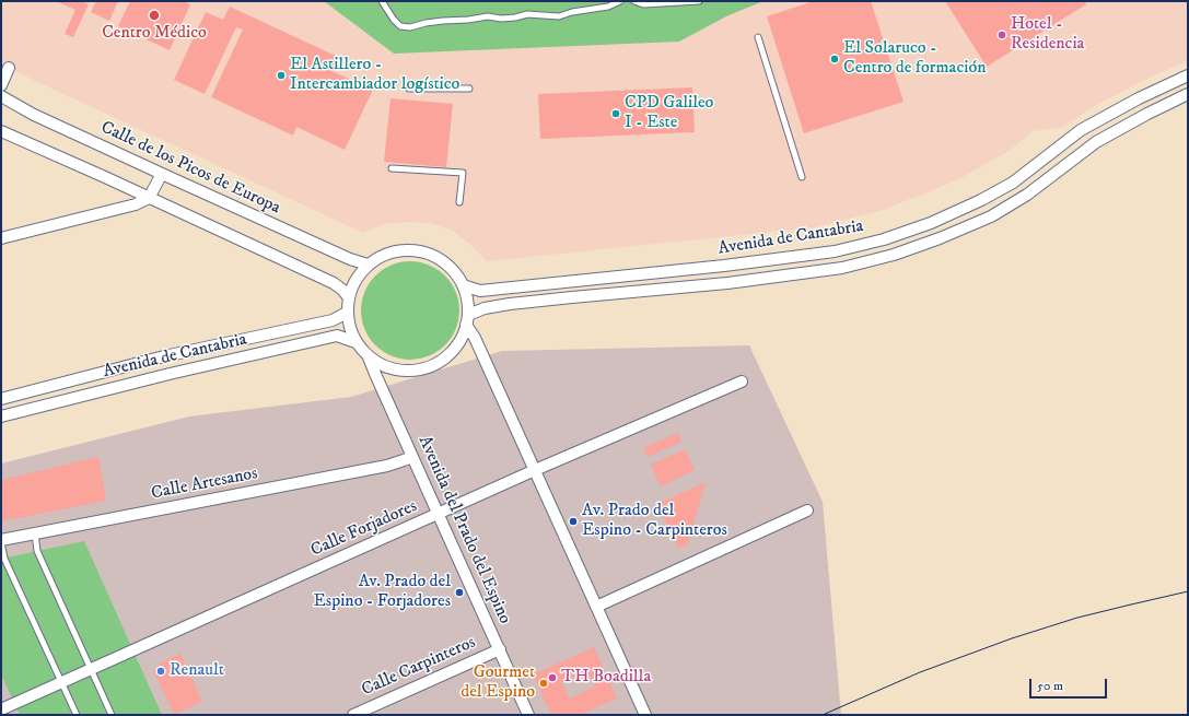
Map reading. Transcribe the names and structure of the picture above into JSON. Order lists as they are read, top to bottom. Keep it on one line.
{"streets":{"street":["Calle de los Picos de Europa","Avenida de Cantabria","Calle Artesanos","Calle Forjadores","Avenida del Prado del Espino","Calle Carpinteros"]},"crossings":[["Calle de los Picos de Europa","Avenida de Cantabria"],["Calle de los Picos de Europa","Avenida del Prado del Espino"],["Avenida de Cantabria","Avenida del Prado del Espino"],["Calle Artesanos","Avenida del Prado del Espino"],["Calle Forjadores","Avenida del Prado del Espino"],["Avenida del Prado del Espino","Calle Carpinteros"]],"places":["Centro Médico","Hotel - Residencia","El Solaruco - Centro de formación","El Astillero - Intercambiador logístico","CPD Galileo I - Este","Av. Prado del Espino - Carpinteros","Av. Prado del Espino - Forjadores","Renault","TH Boadilla","Gourmet del Espino"],"scale_bar":"50 m"}
